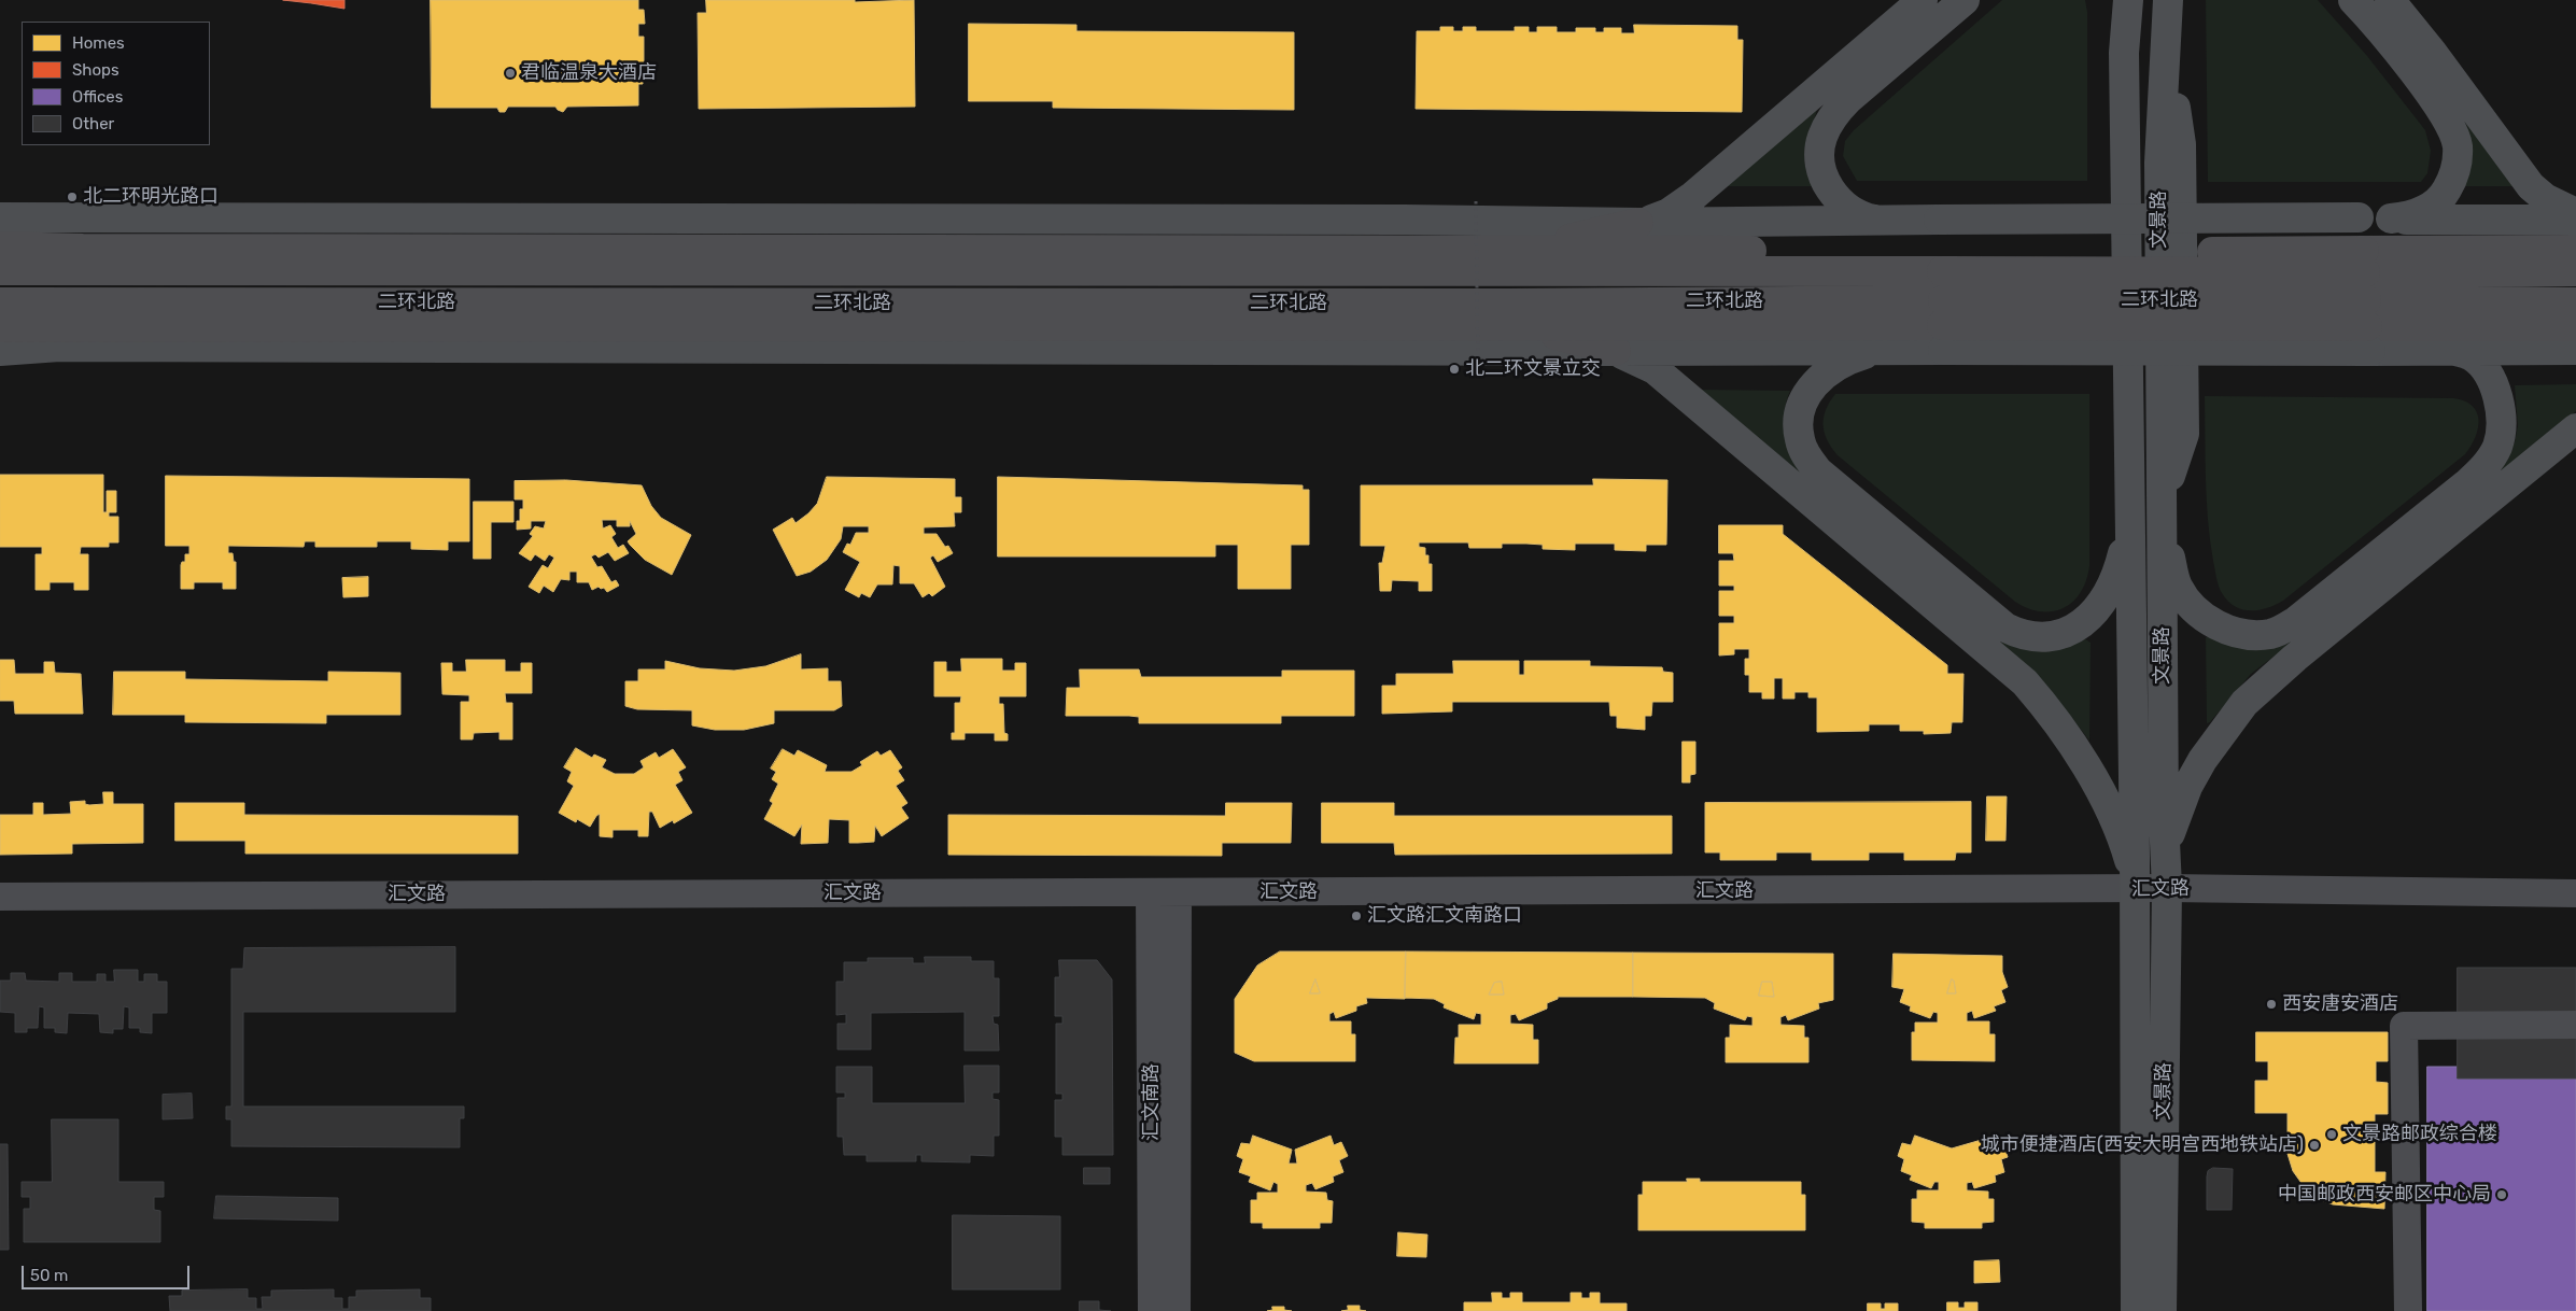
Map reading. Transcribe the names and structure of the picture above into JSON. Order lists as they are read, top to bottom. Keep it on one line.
{"streets":{"highway":["二环北路"],"main road":["文景路"],"street":["汇文路","汇文南路"]},"crossings":[["文景路","汇文路"],["汇文路","汇文南路"]],"places":["君临温泉大酒店","北二环明光路口","北二环文景立交","汇文路汇文南路口","西安唐安酒店","文景路邮政综合楼","城市便捷酒店(西安大明宫西地铁站店)","中国邮政西安邮区中心局"],"legend":["Homes","Shops","Offices","Other"],"scale_bar":"50 m"}
